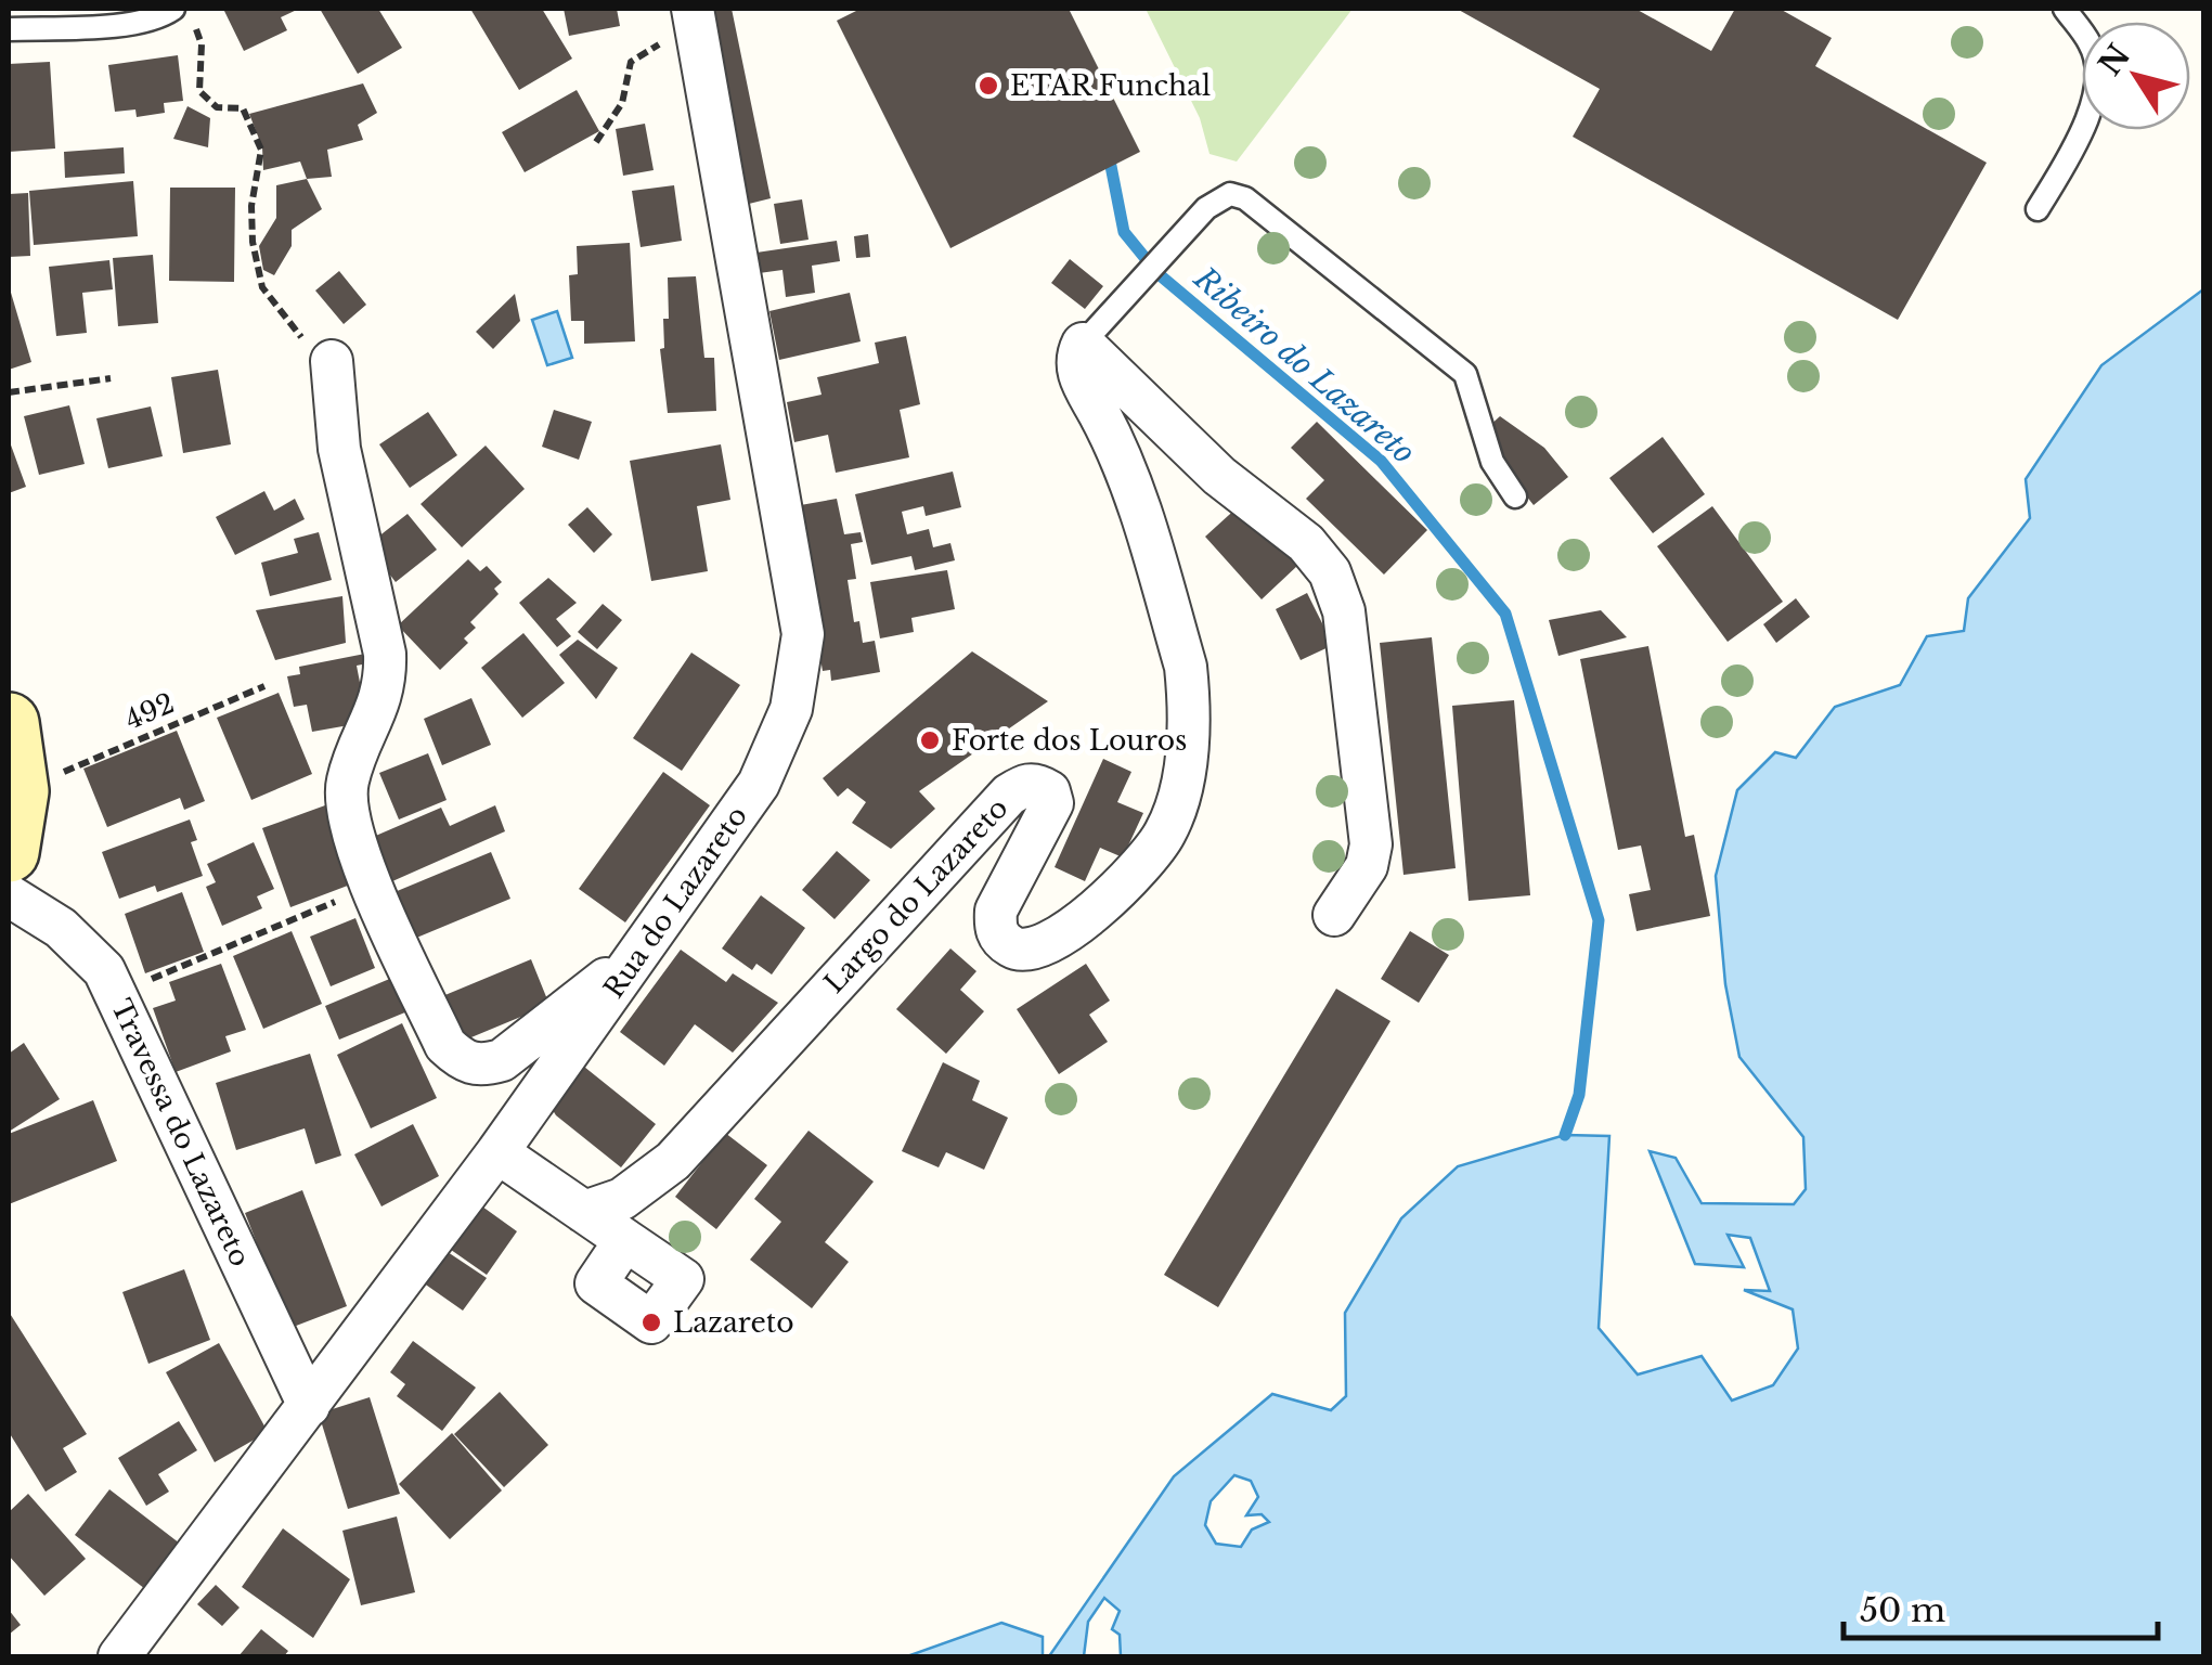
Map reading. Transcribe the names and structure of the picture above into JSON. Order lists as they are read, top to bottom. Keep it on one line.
{"streets":{"street":["Largo do Lazareto","Rua do Lazareto","Travessa do Lazareto"],"path":["492"]},"crossings":[["Rua do Lazareto","Travessa do Lazareto"]],"water":["Ribeiro do Lazareto"],"places":["ETAR Funchal","Forte dos Louros","Lazareto"],"scale_bar":"50 m","north":"top left"}
